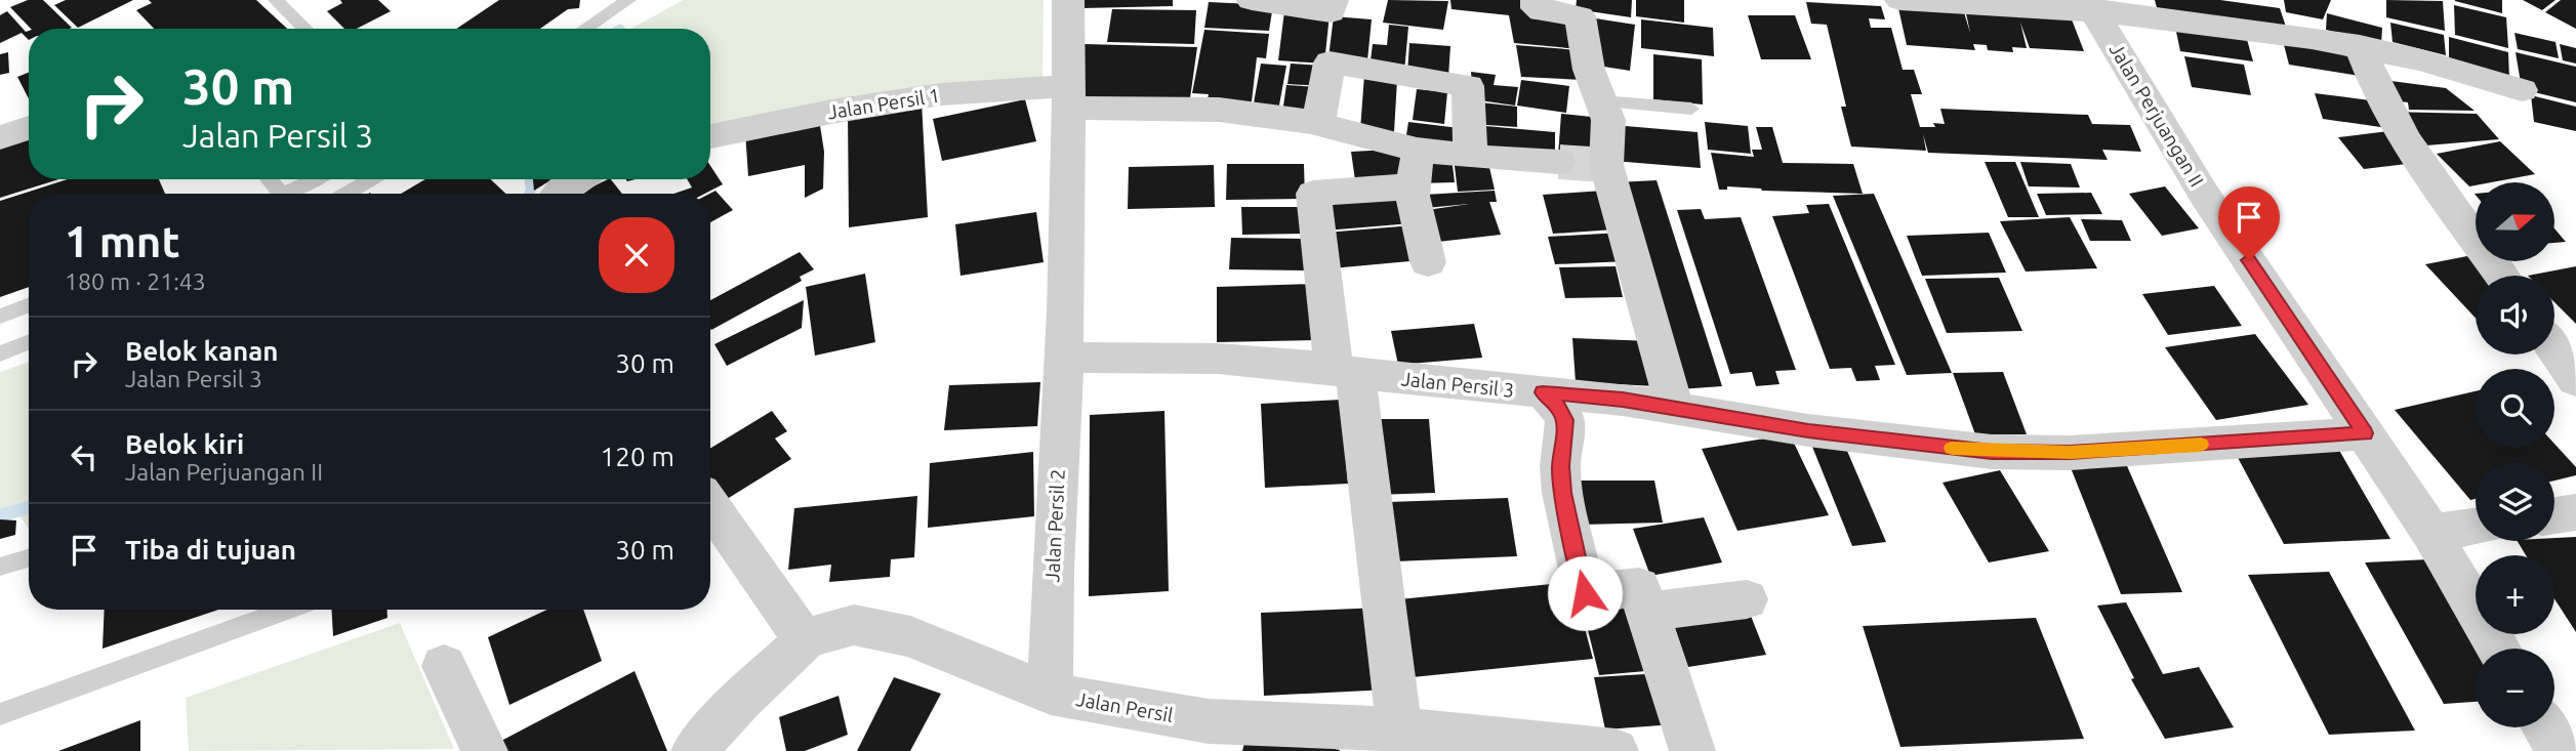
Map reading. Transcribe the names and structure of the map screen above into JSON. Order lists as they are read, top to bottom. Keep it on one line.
{"streets":{"street":["Jalan Persil 1","Jalan Perjuangan II","Jalan Persil 3","Jalan Persil 2","Jalan Persil"]},"crossings":[["Jalan Persil 1","Jalan Persil 2"],["Jalan Perjuangan II","Jalan Persil 3"],["Jalan Persil 3","Jalan Persil 2"],["Jalan Persil 2","Jalan Persil"]],"north":"right","page":{"turn":["30 m","Jalan Persil 3"],"map_buttons":["+","−"],"heading":["1 mnt","180 m · 21:43"],"list":[{"name":"Belok kanan","note":"Jalan Persil 3","value":"30 m"},{"name":"Belok kiri","note":"Jalan Perjuangan II","value":"120 m"},{"name":"Tiba di tujuan","value":"30 m"}]}}
